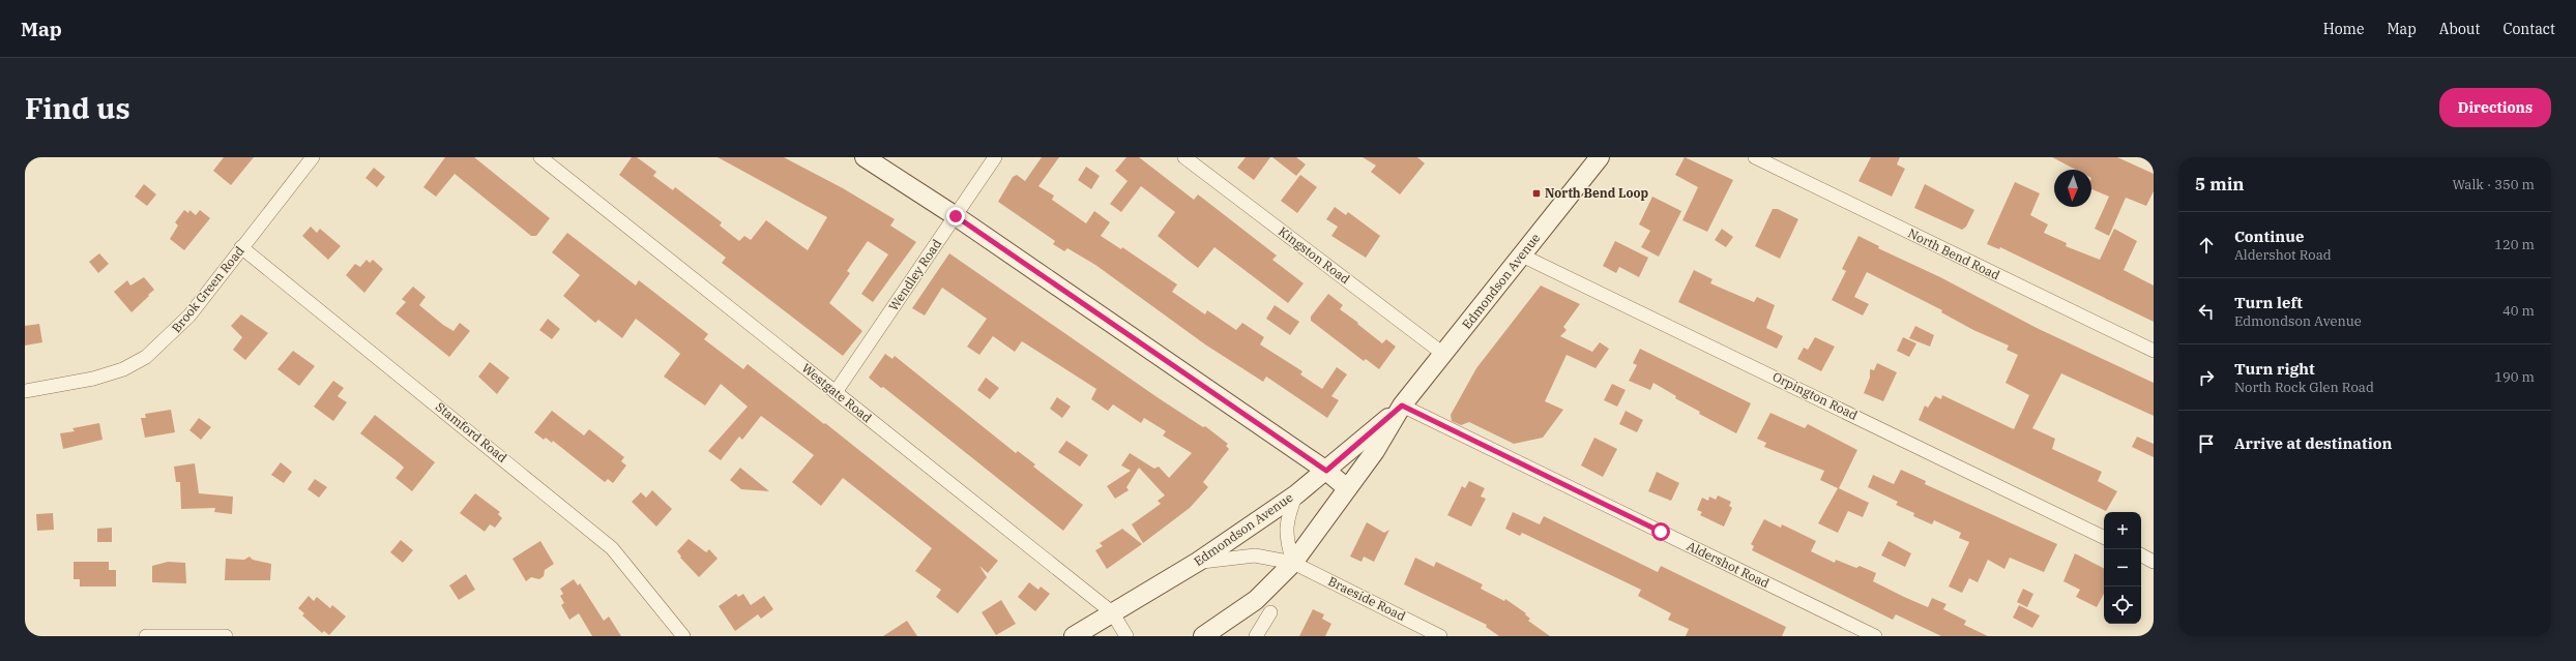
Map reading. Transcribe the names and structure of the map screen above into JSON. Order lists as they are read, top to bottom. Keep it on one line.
{"streets":{"main road":["Edmondson Avenue"],"street":["North Bend Road","Kingston Road","Wendley Road","Brook Green Road","Westgate Road","Orpington Road","Stamford Road","Aldershot Road","Braeside Road"]},"crossings":[["Kingston Road","Edmondson Avenue"],["Wendley Road","Westgate Road"],["Edmondson Avenue","Westgate Road"],["Edmondson Avenue","Orpington Road"],["Edmondson Avenue","Aldershot Road"],["Edmondson Avenue","Braeside Road"],["Brook Green Road","Stamford Road"]],"places":{"transit":["North Bend Loop"]},"north":"bottom","page":{"header":"Map","nav":["Home","Map","About","Contact"],"buttons":"Directions","title":"Find us","heading":["5 min","Walk · 350 m"],"list":[["Continue","Aldershot Road","120 m"],["Turn left","Edmondson Avenue","40 m"],["Turn right","North Rock Glen Road","190 m"],"Arrive at destination"],"map_buttons":["+","−"]}}
